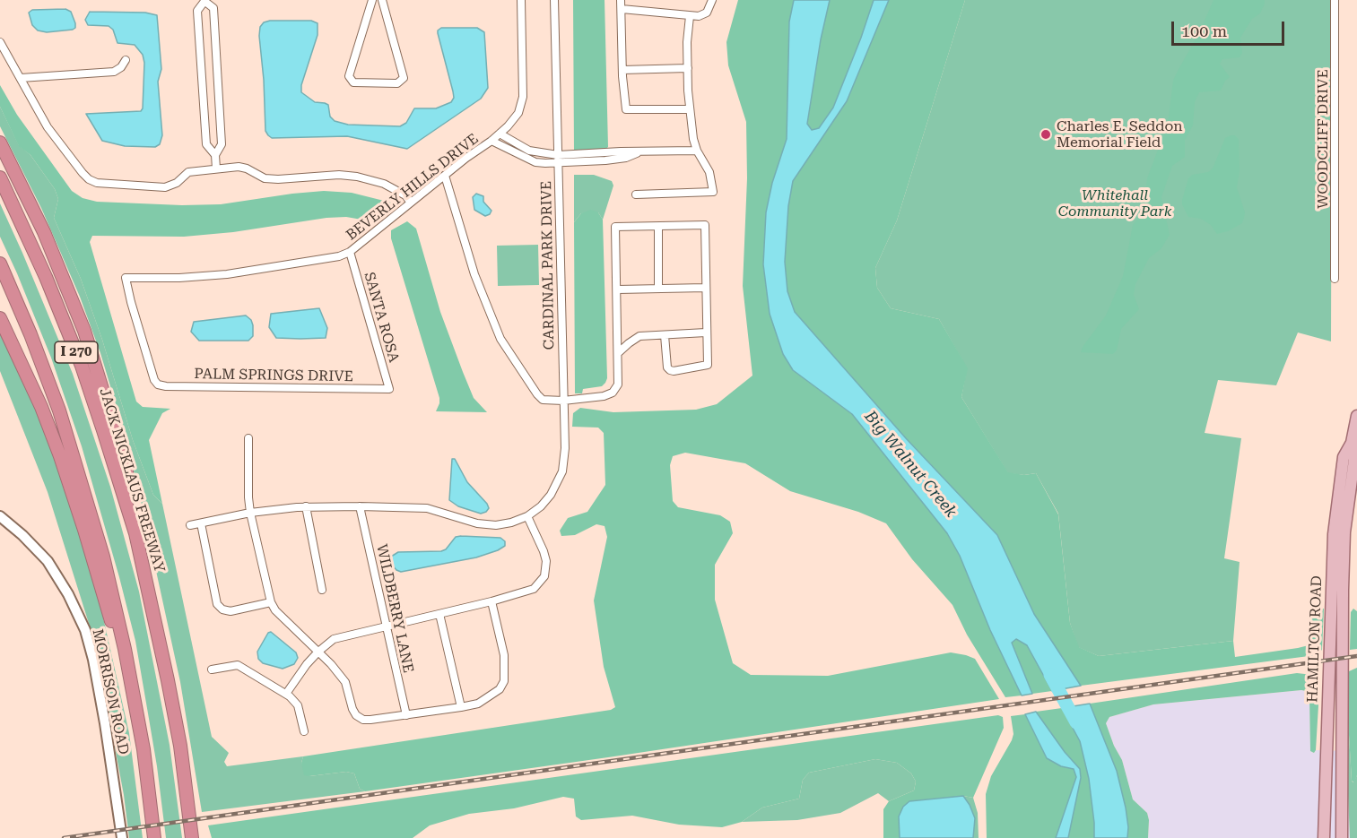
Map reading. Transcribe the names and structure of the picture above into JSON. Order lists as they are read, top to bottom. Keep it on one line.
{"streets":{"highway":["I 270","JACK NICKLAUS FREEWAY"],"main road":["HAMILTON ROAD"],"street":["WOODCLIFF DRIVE","BEVERLY HILLS DRIVE","CARDINAL PARK DRIVE","SANTA ROSA","PALM SPRINGS DRIVE","WILDBERRY LANE","MORRISON ROAD"]},"crossings":[["BEVERLY HILLS DRIVE","CARDINAL PARK DRIVE"],["BEVERLY HILLS DRIVE","SANTA ROSA"],["BEVERLY HILLS DRIVE","PALM SPRINGS DRIVE"],["SANTA ROSA","PALM SPRINGS DRIVE"]],"water":["Big Walnut Creek"],"parks":["Whitehall Community Park"],"places":["Charles E. Seddon Memorial Field"],"scale_bar":"100 m"}
